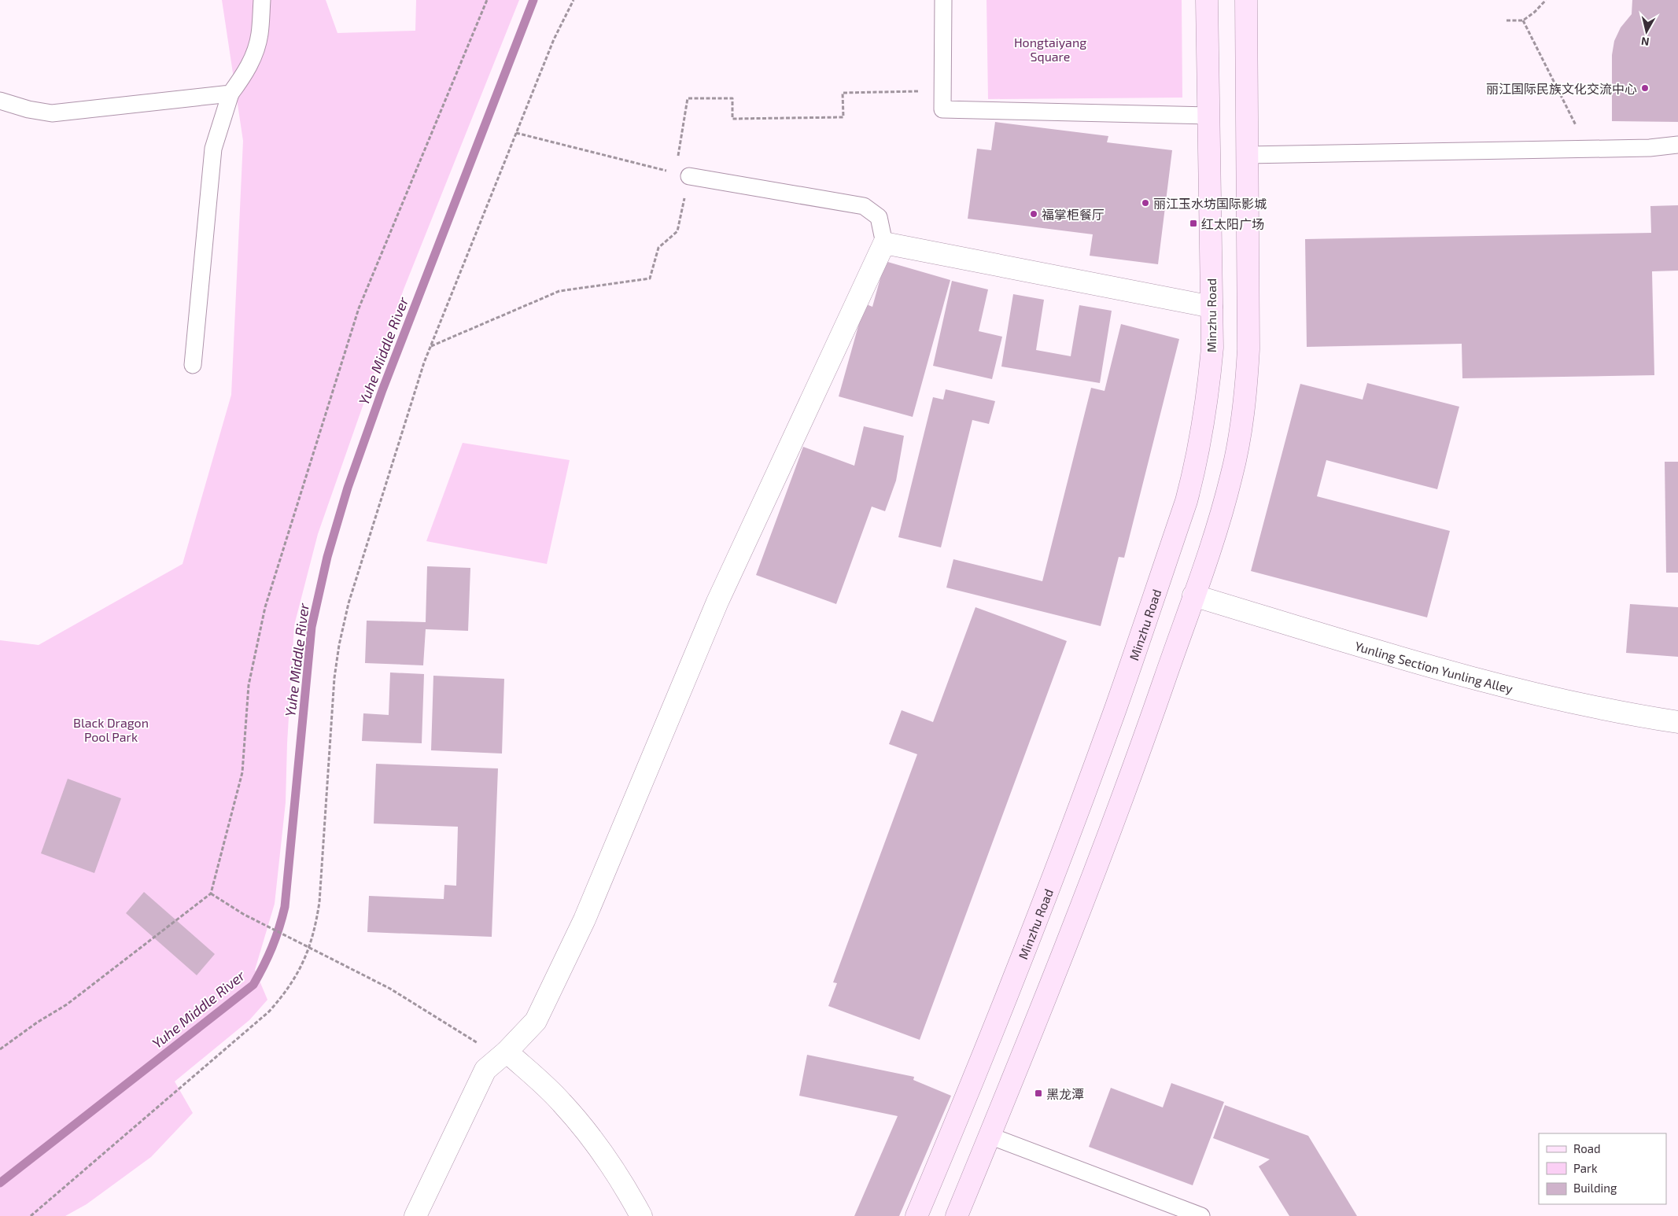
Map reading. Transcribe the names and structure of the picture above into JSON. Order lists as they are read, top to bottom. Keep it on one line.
{"streets":{"main road":["Minzhu Road"],"street":["Yunling Section Yunling Alley"]},"water":["Yuhe Middle River"],"parks":["Hongtaiyang Square","Black Dragon Pool Park"],"places":{"other":["丽江国际民族文化交流中心","丽江玉水坊国际影城","福掌柜餐厅"],"transit":["红太阳广场","黑龙潭"]},"legend":["Road","Park","Building"],"north":"bottom"}
